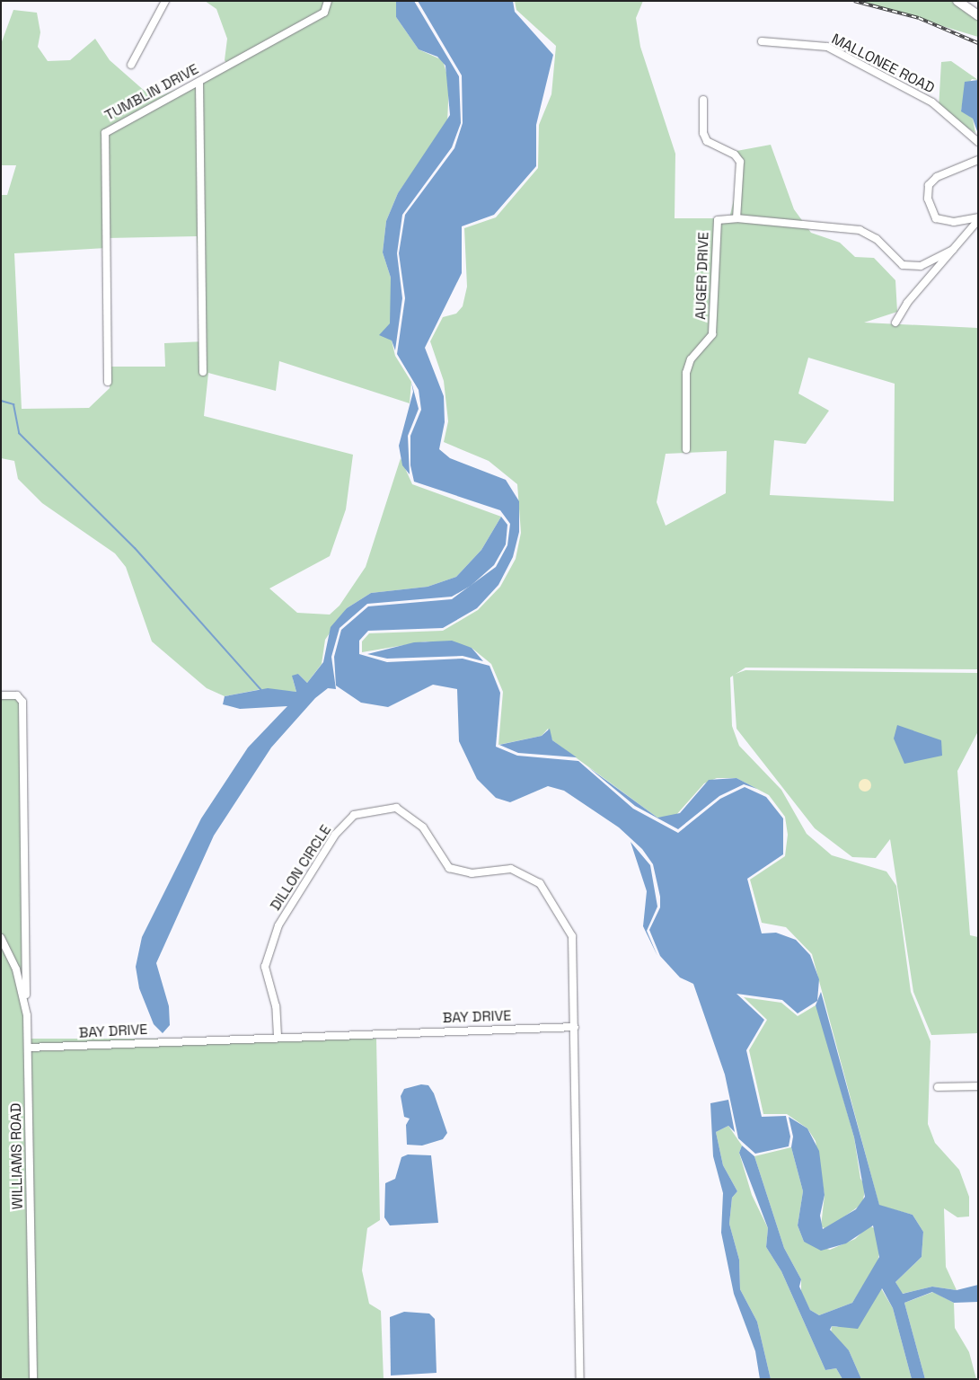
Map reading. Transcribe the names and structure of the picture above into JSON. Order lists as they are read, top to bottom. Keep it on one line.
{"streets":{"street":["MALLONEE ROAD","TUMBLIN DRIVE","AUGER DRIVE","DILLON CIRCLE","BAY DRIVE","WILLIAMS ROAD"]},"crossings":[["DILLON CIRCLE","BAY DRIVE"],["BAY DRIVE","WILLIAMS ROAD"]]}
